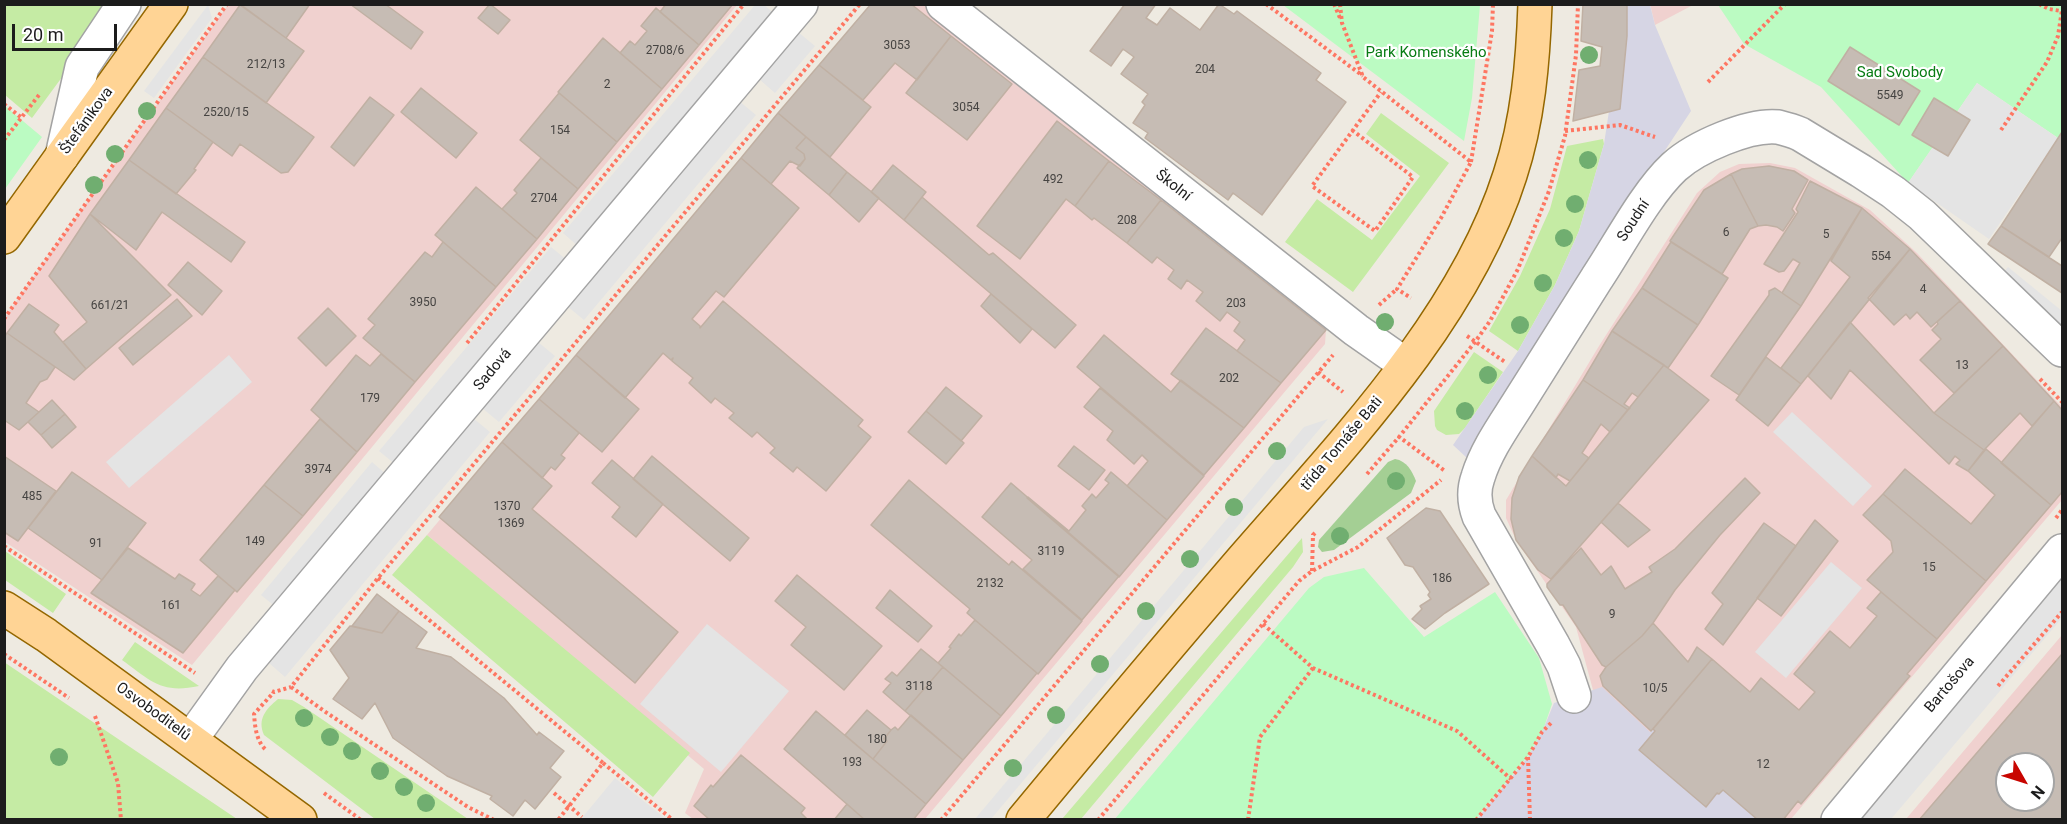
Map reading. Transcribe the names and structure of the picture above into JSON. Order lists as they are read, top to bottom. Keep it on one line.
{"streets":{"main road":["Štefánikova","třída Tomáše Bati","Osvoboditelů"],"street":["Školní","Soudní","Sadová","Bartošova"]},"crossings":[["Školní","třída Tomáše Bati"],["Sadová","Osvoboditelů"]],"parks":["Park Komenského","Sad Svobody"],"house_numbers":["3053","2708/6","212/13","204","2","5549","3054","2520/15","154","492","2704","208","6","5","554","4","3950","203","661/21","13","202","179","3974","485","1370","1369","149","91","3119","15","186","2132","161","9","3118","10/5","180","193","12"],"scale_bar":"20 m","north":"bottom right"}
